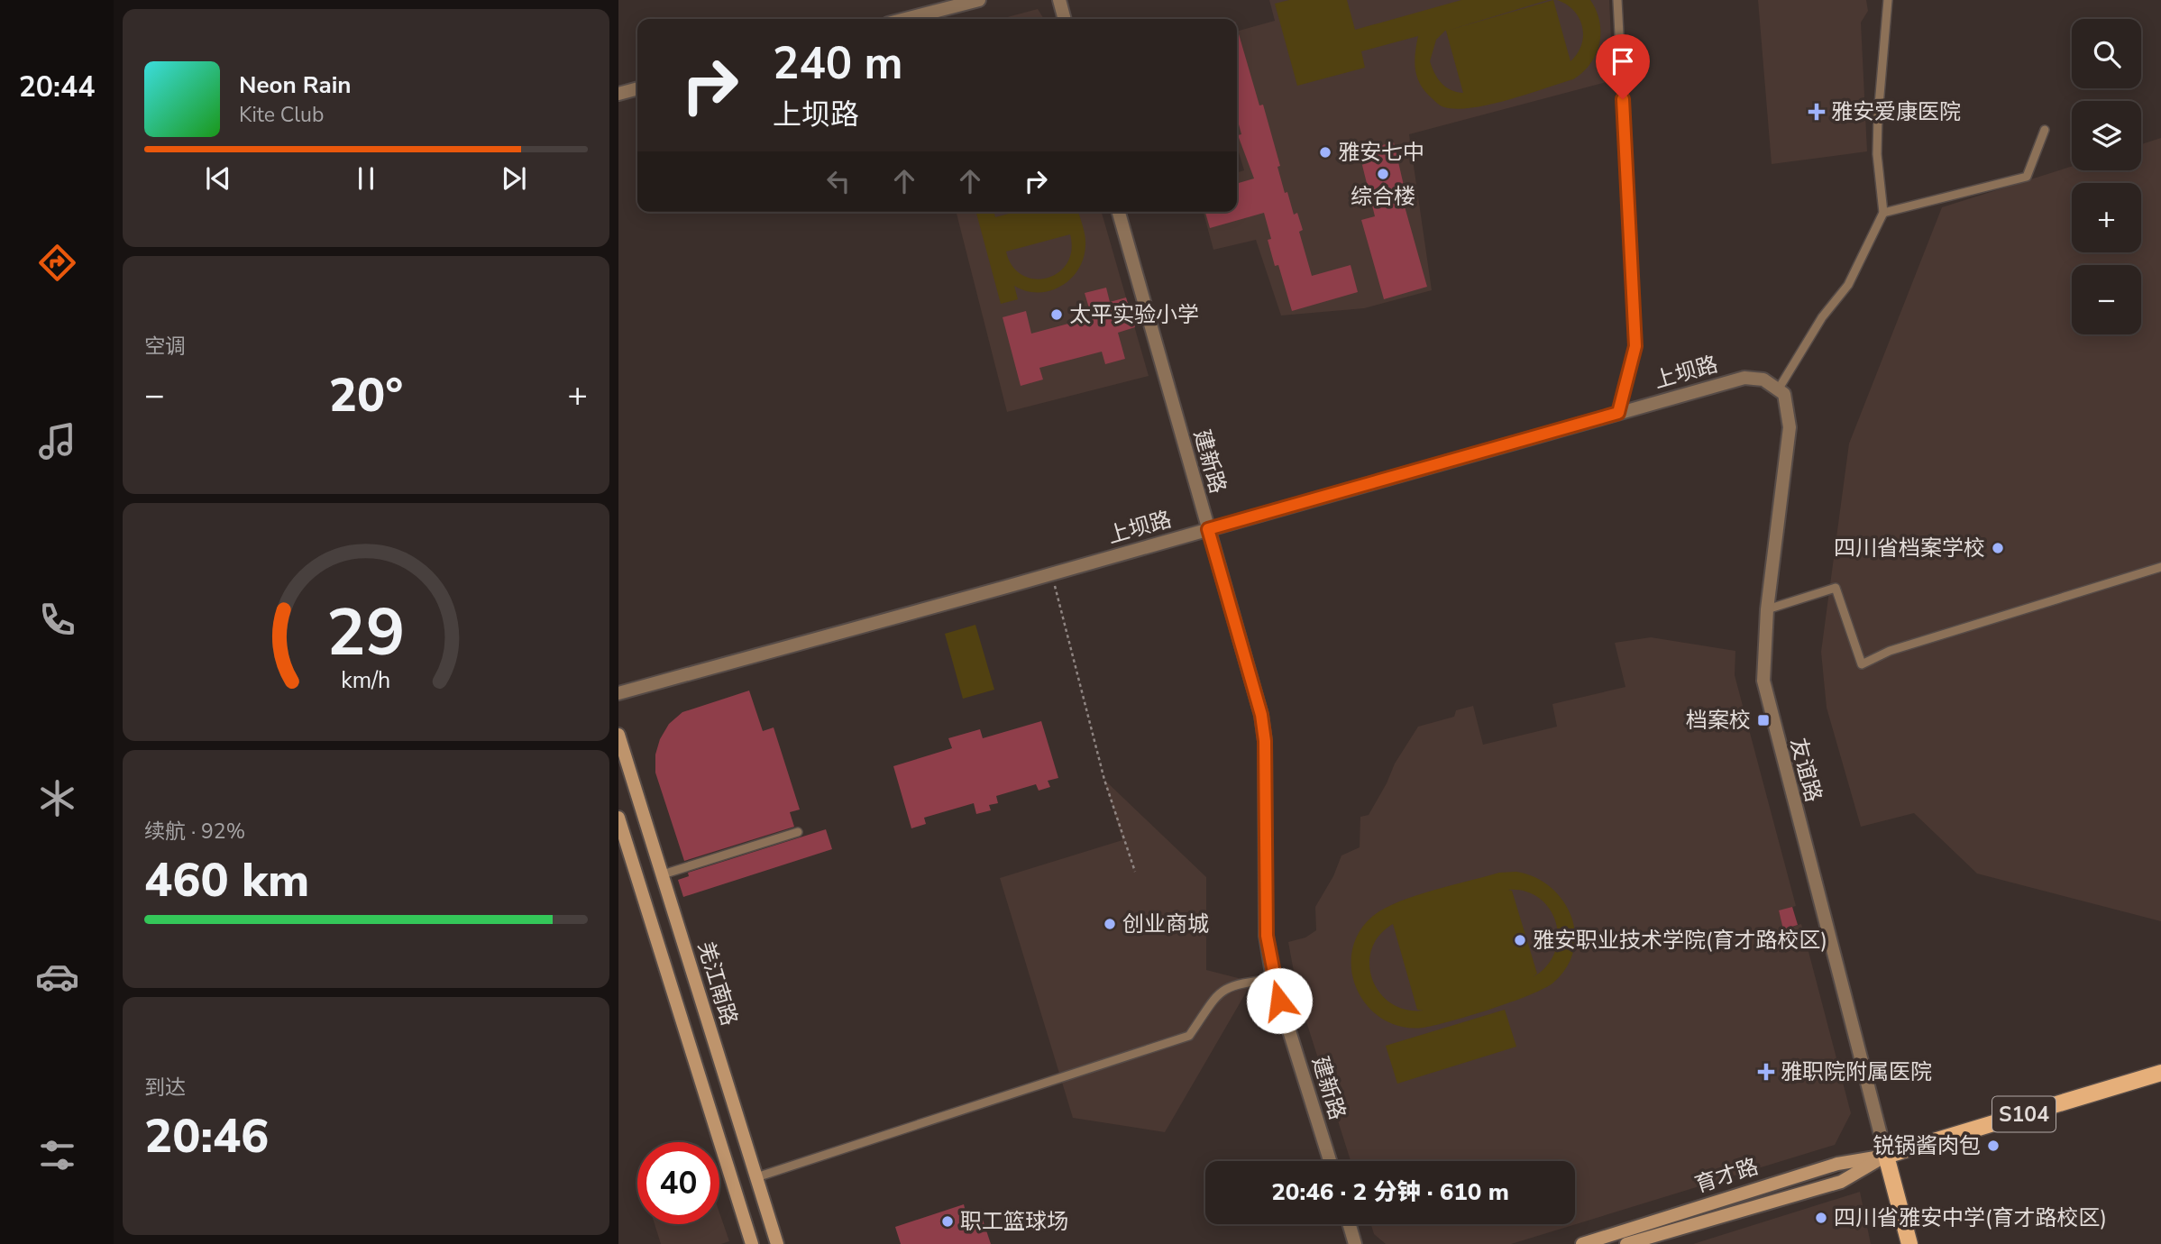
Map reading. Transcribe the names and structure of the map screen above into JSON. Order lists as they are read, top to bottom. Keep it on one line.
{"streets":{"main road":["羌江南路","S104","育才路"],"street":["上坝路","建新路","友谊路"]},"crossings":[["上坝路","建新路"],["上坝路","友谊路"],["友谊路","育才路"]],"places":{"health":["雅安爱康医院","雅职院附属医院"],"other":["雅安七中","综合楼","太平实验小学","四川省档案学校","创业商城","雅安职业技术学院(育才路校区)","锐锅酱肉包","四川省雅安中学(育才路校区)","职工篮球场"],"transit":["档案校"]},"page":{"tabs":"20:44","map_buttons":["+","−"],"turn":["240 m","上坝路"],"song":["Neon Rain","Kite Club"],"tile":["空调",["续航 · 92%","460 km"],["到达","20:46"]],"heat":["−","20°","+"],"limit":"40","trip":"20:46 · 2 分钟 · 610 m","gauge":["29","km/h"]}}
